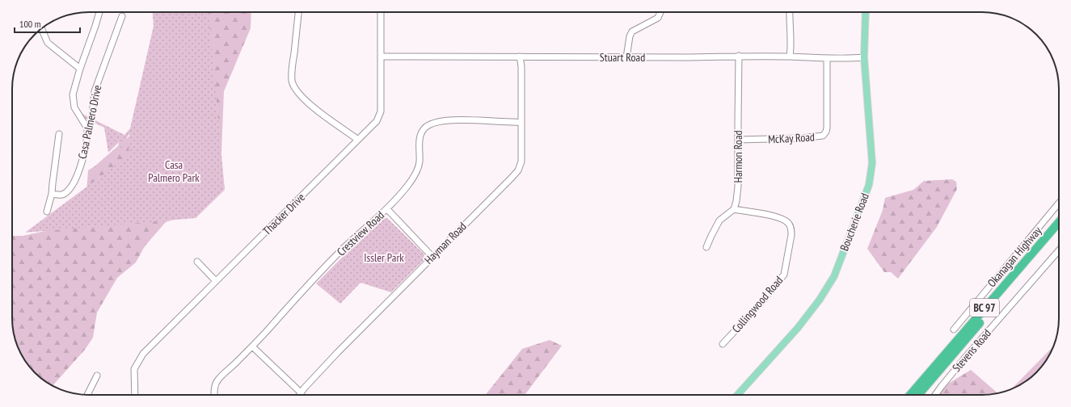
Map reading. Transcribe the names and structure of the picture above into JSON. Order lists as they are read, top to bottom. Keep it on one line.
{"streets":{"highway":["Okanagan Highway","BC 97"],"main road":["Boucherie Road"],"street":["Stuart Road","Casa Palmero Drive","McKay Road","Harmon Road","Thacker Drive","Crestview Road","Hayman Road","Collingwood Road","Stevens Road"]},"crossings":[["Stuart Road","McKay Road"],["Stuart Road","Harmon Road"],["Stuart Road","Thacker Drive"],["Stuart Road","Boucherie Road"],["Stuart Road","Hayman Road"],["McKay Road","Harmon Road"],["Harmon Road","Collingwood Road"],["Crestview Road","Hayman Road"]],"parks":["Casa Palmero Park","Issler Park"],"scale_bar":"100 m"}
